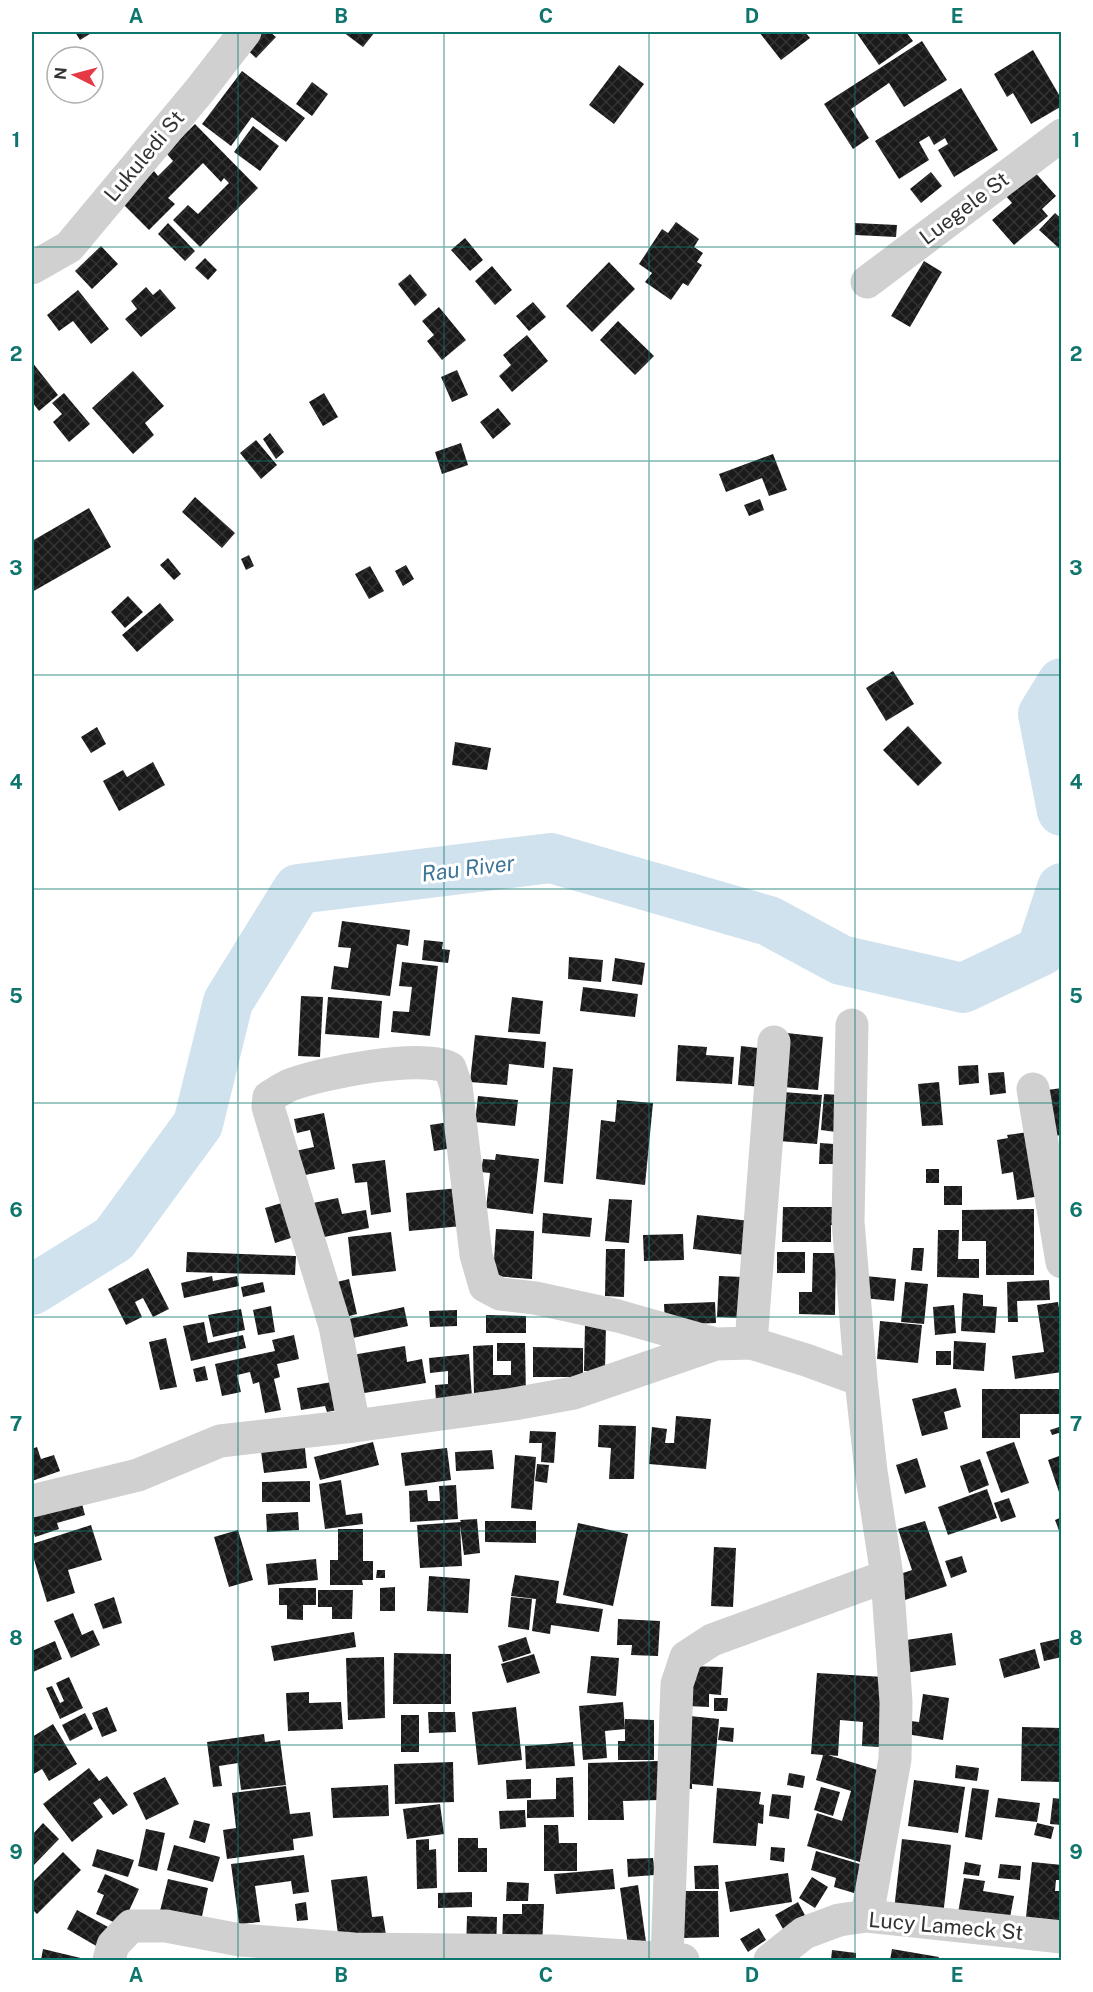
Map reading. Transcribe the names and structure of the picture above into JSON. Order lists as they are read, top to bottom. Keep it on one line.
{"streets":{"street":["Lukuledi St","Luegele St","Lucy Lameck St"]},"water":["Rau River"],"north":"left","grid":{"columns":["A","B","C","D","E"],"rows":["1","2","3","4","5","6","7","8","9"]}}
